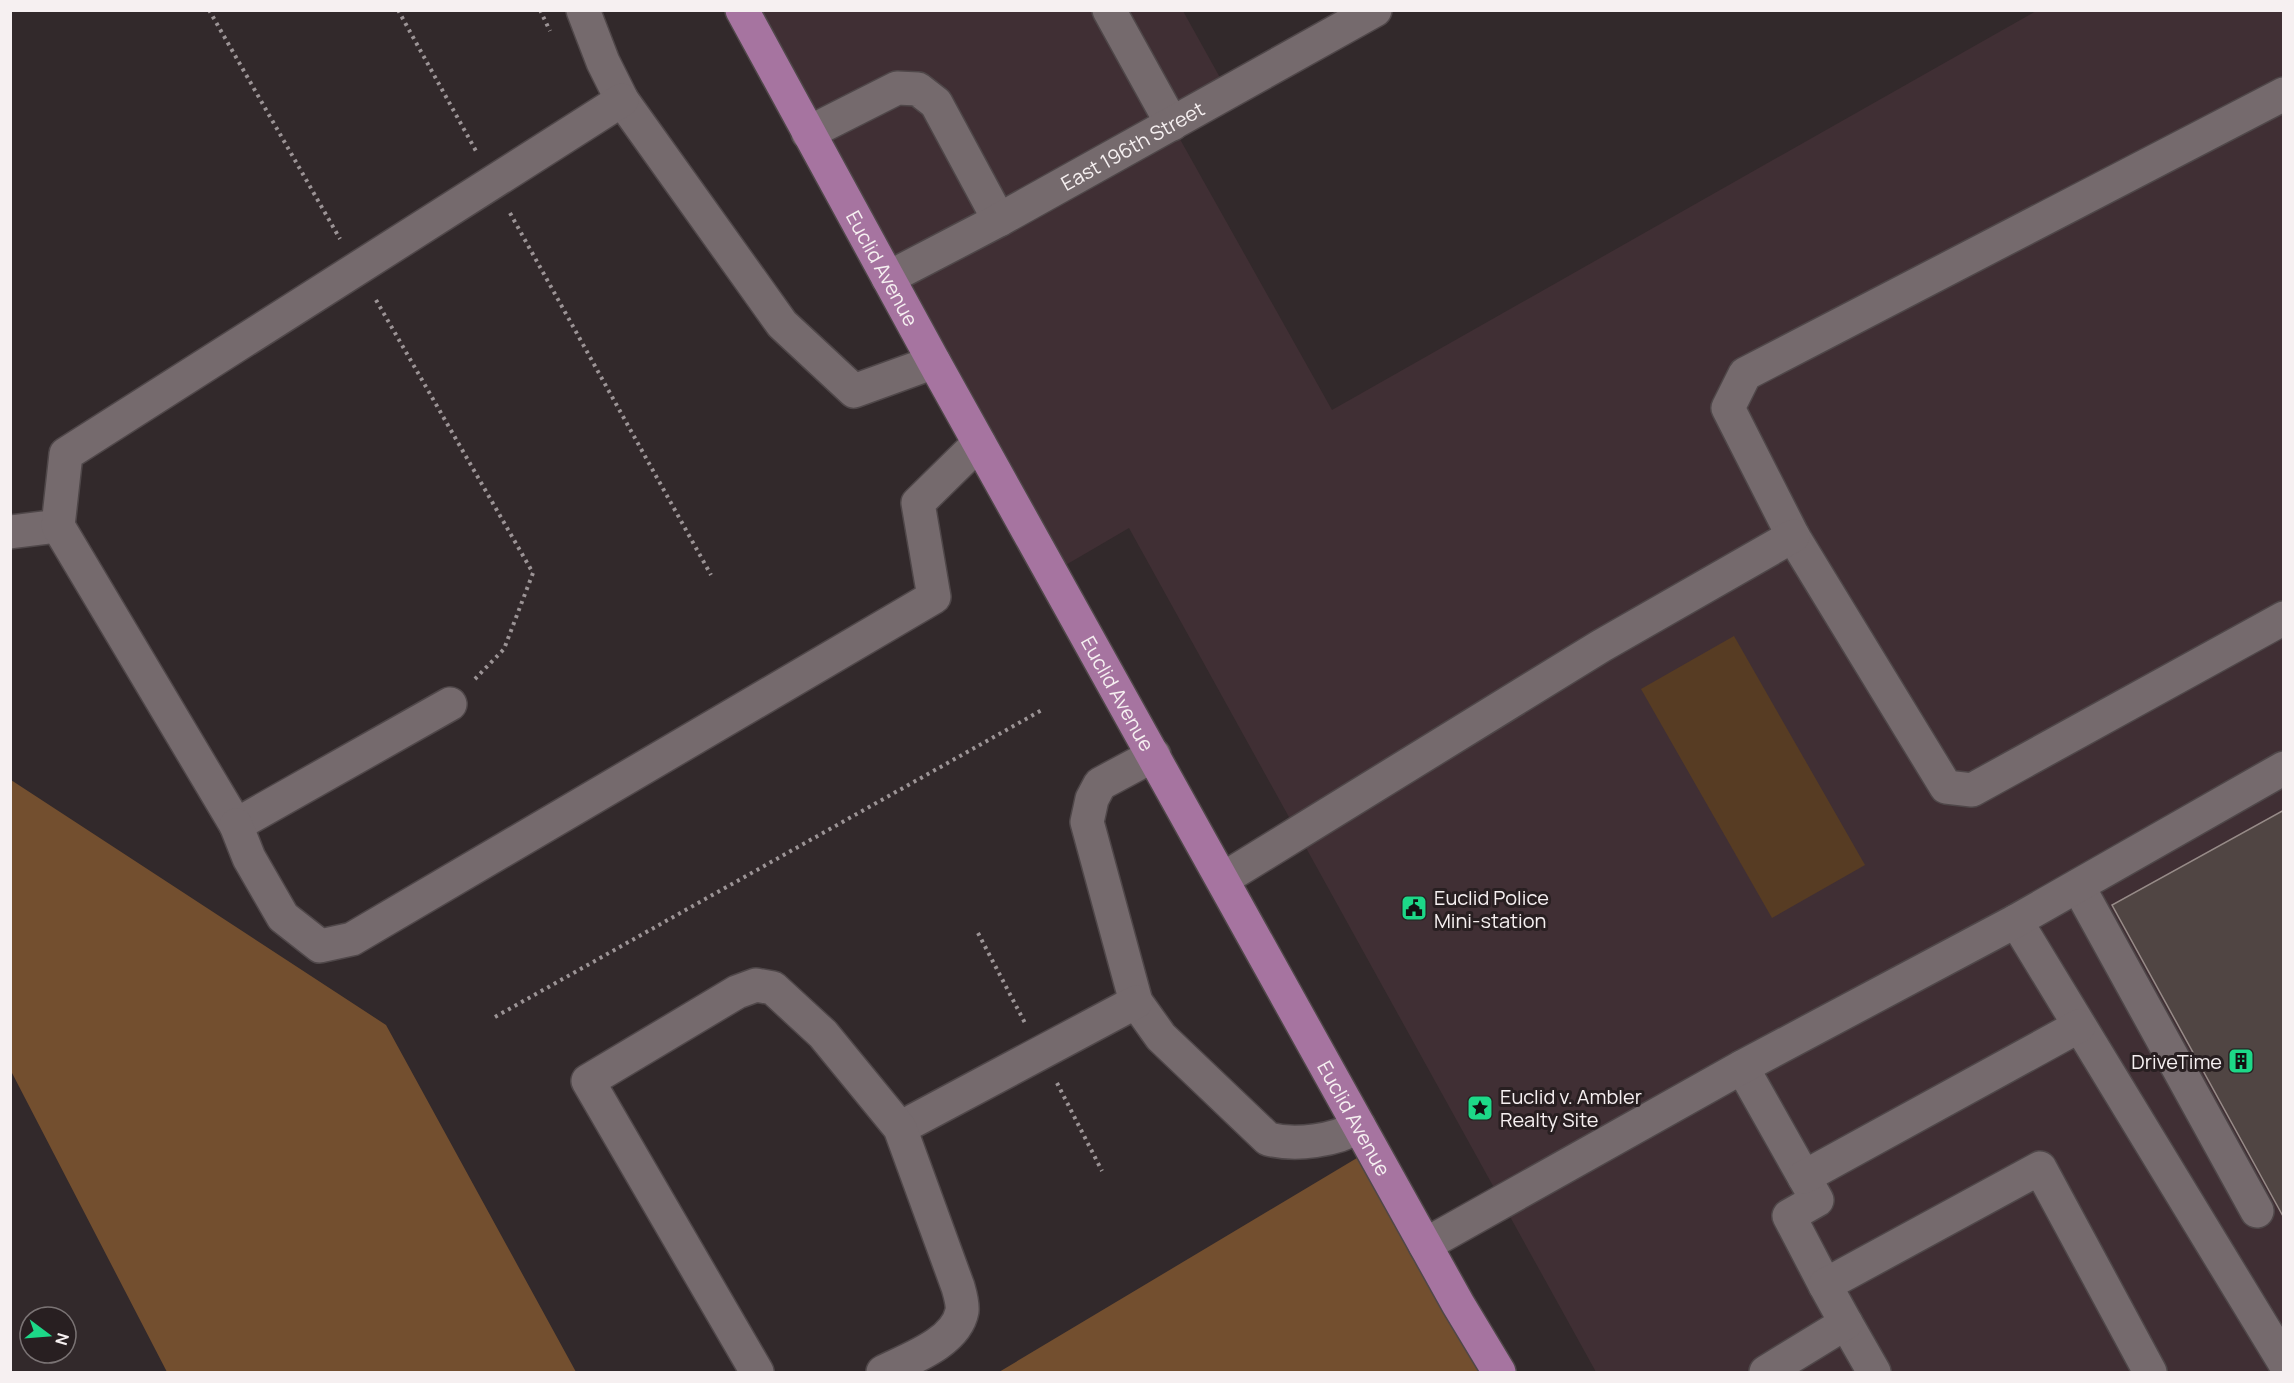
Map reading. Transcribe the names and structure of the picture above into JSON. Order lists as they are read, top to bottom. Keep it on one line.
{"streets":{"main road":["Euclid Avenue"],"street":["East 196th Street"]},"crossings":[["East 196th Street","Euclid Avenue"]],"places":{"public building":["Euclid Police Mini-station"],"building":["DriveTime"],"place":["Euclid v. Ambler Realty Site"]},"north":"right"}
